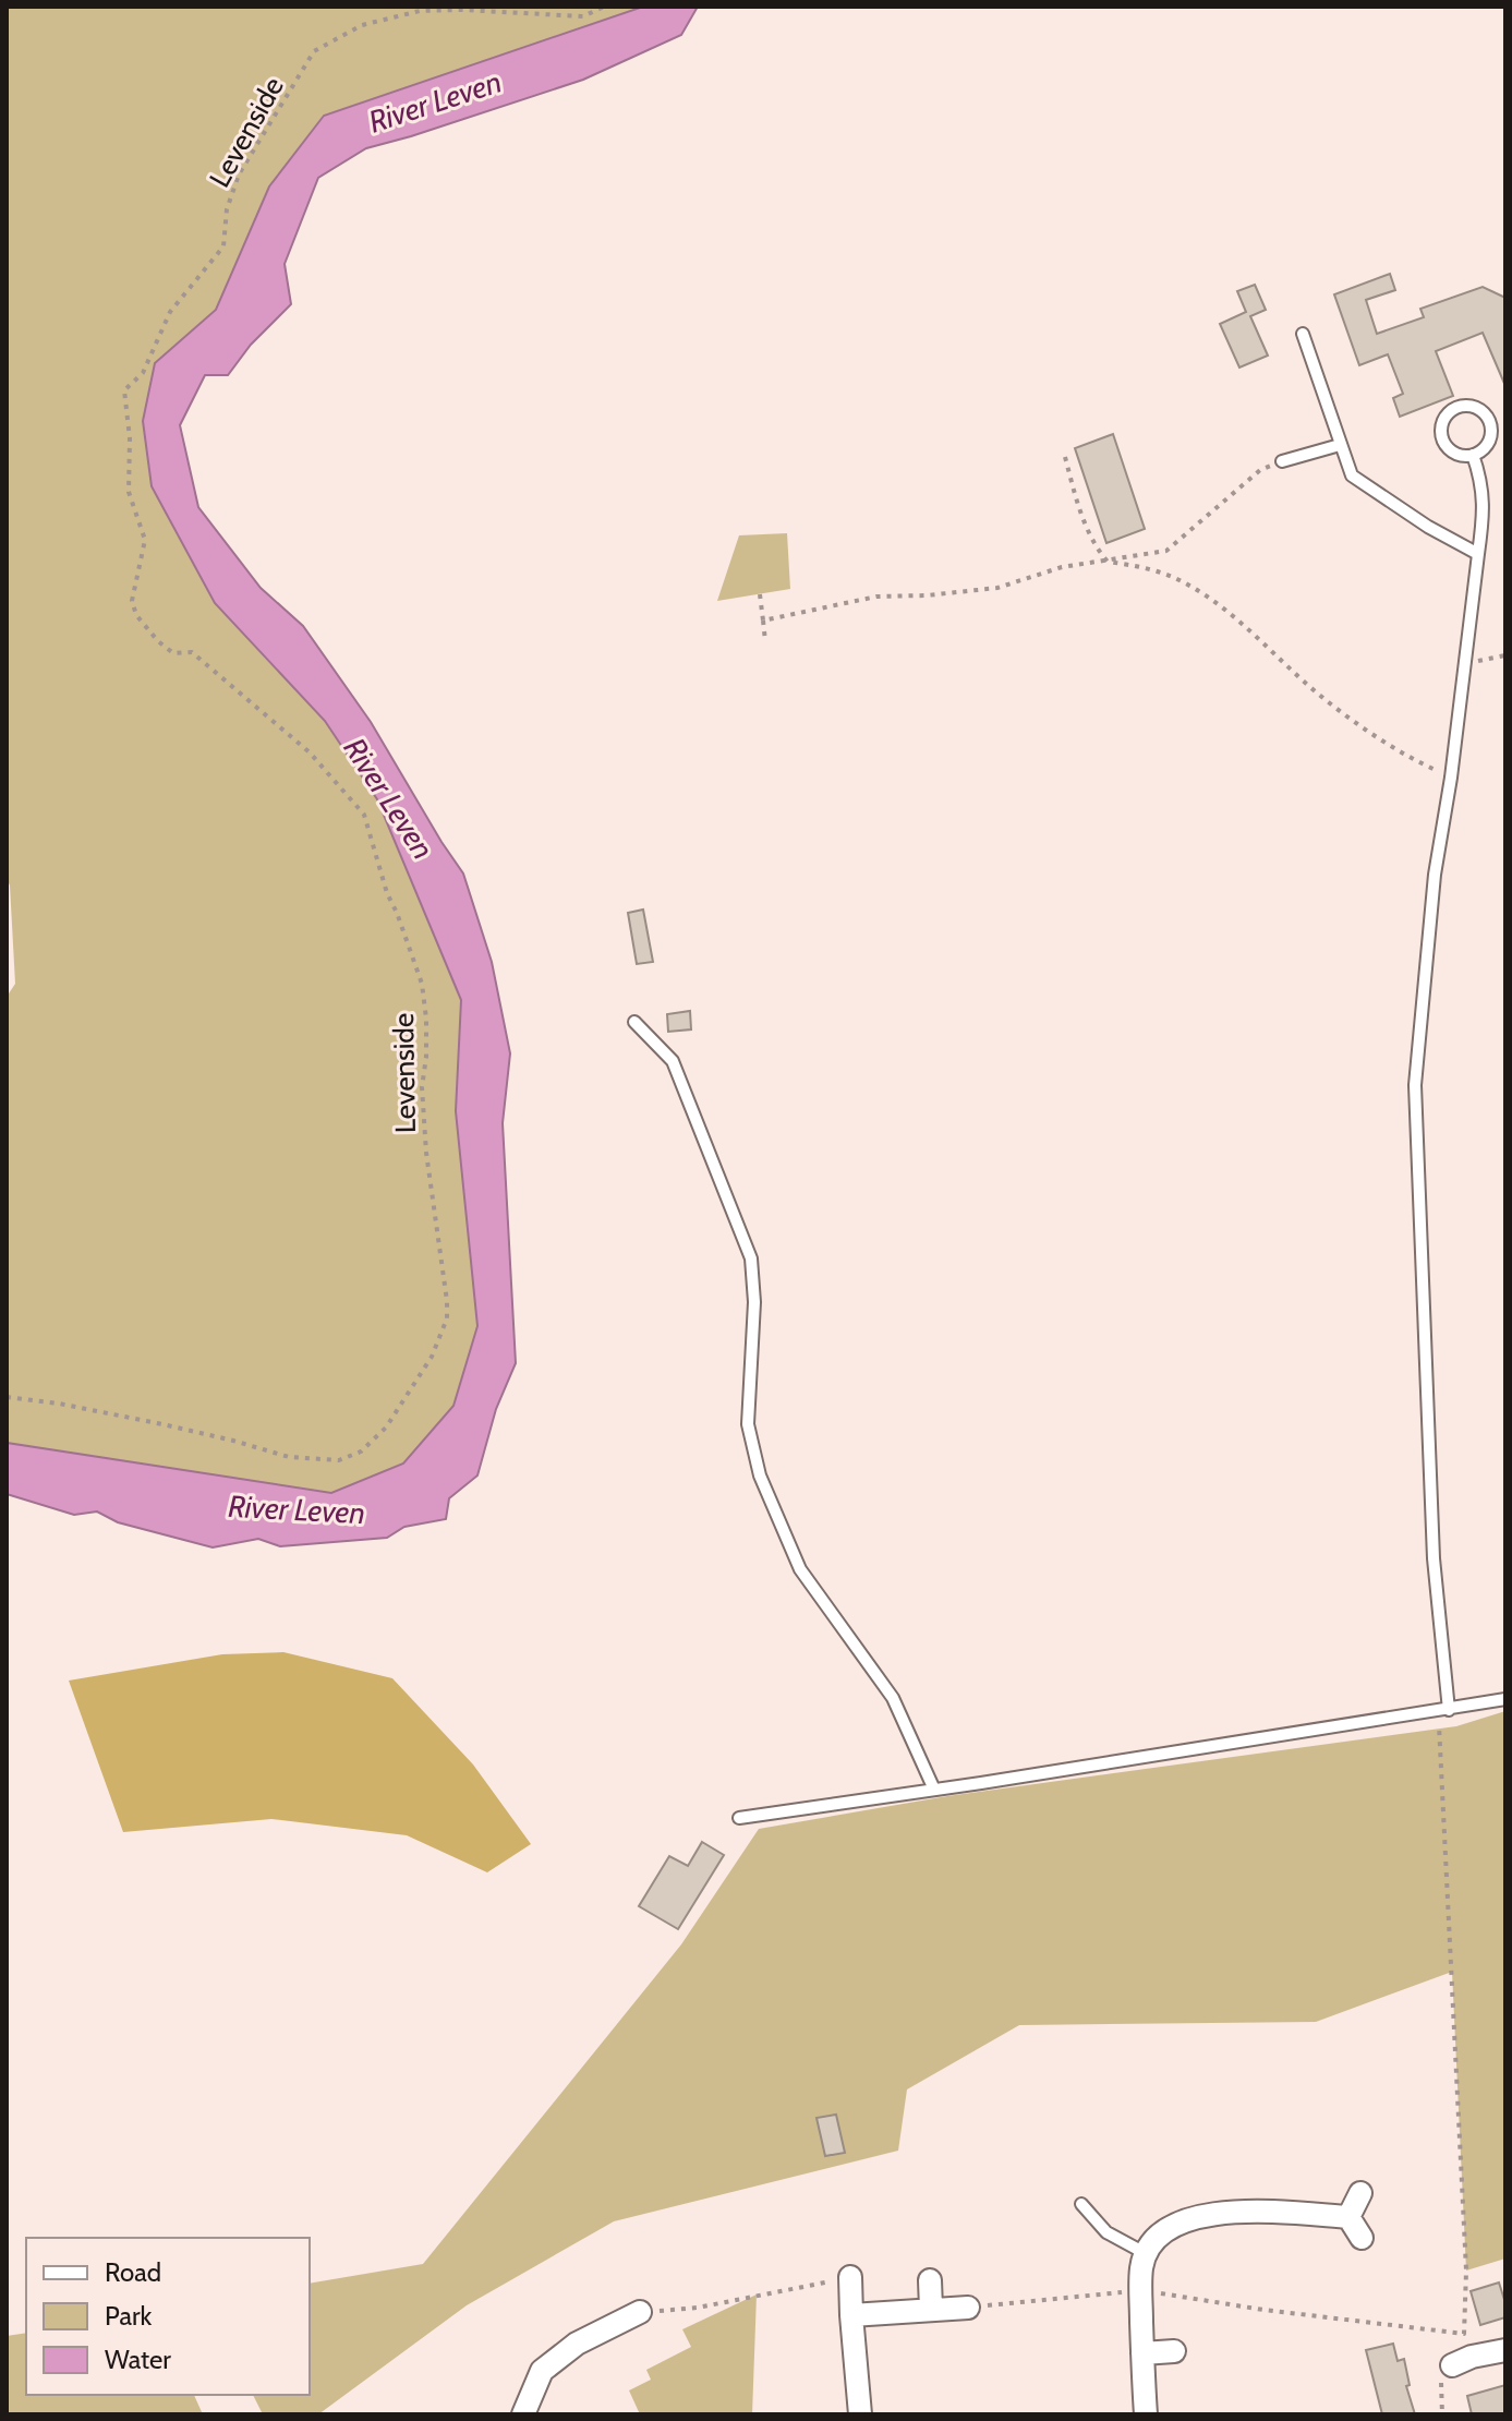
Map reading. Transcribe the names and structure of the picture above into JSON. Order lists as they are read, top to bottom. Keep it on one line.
{"streets":{"path":["Levenside"]},"water":["River Leven"],"legend":["Road","Park","Water"]}
